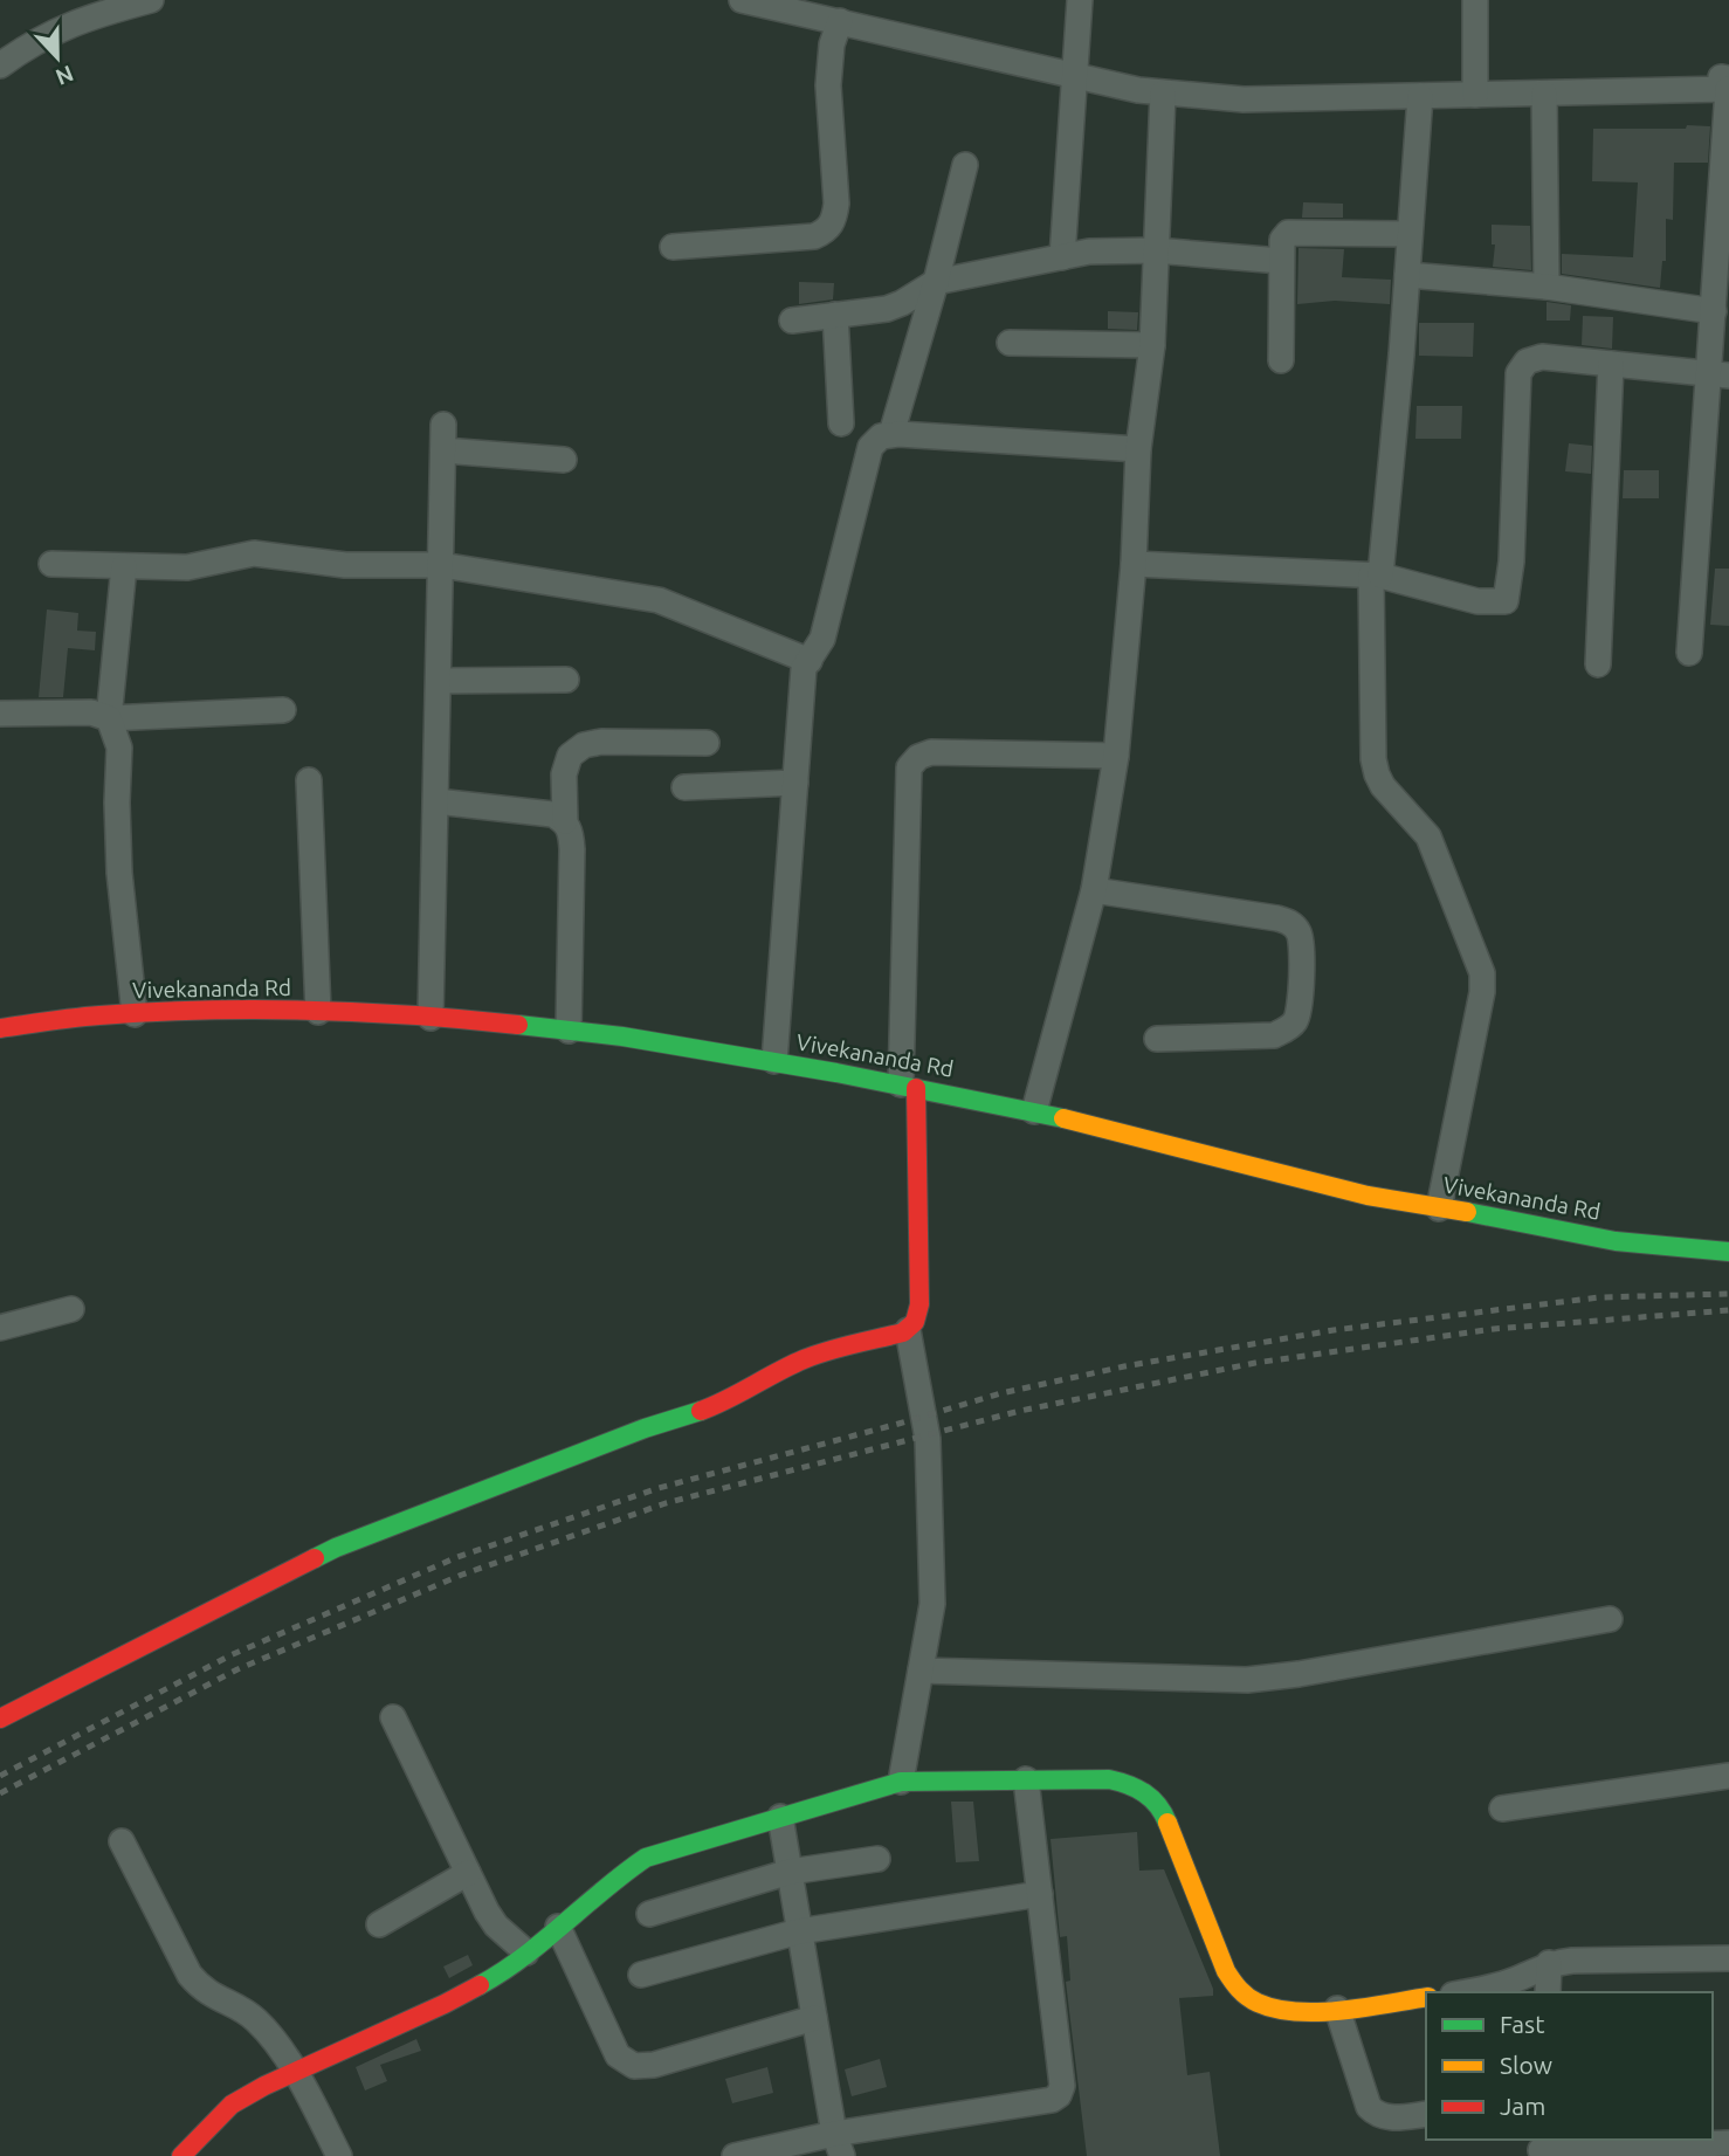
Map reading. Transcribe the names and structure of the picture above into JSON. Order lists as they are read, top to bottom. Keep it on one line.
{"streets":{"street":["Vivekananda Rd"]},"legend":["Fast","Slow","Jam"],"north":"bottom"}
